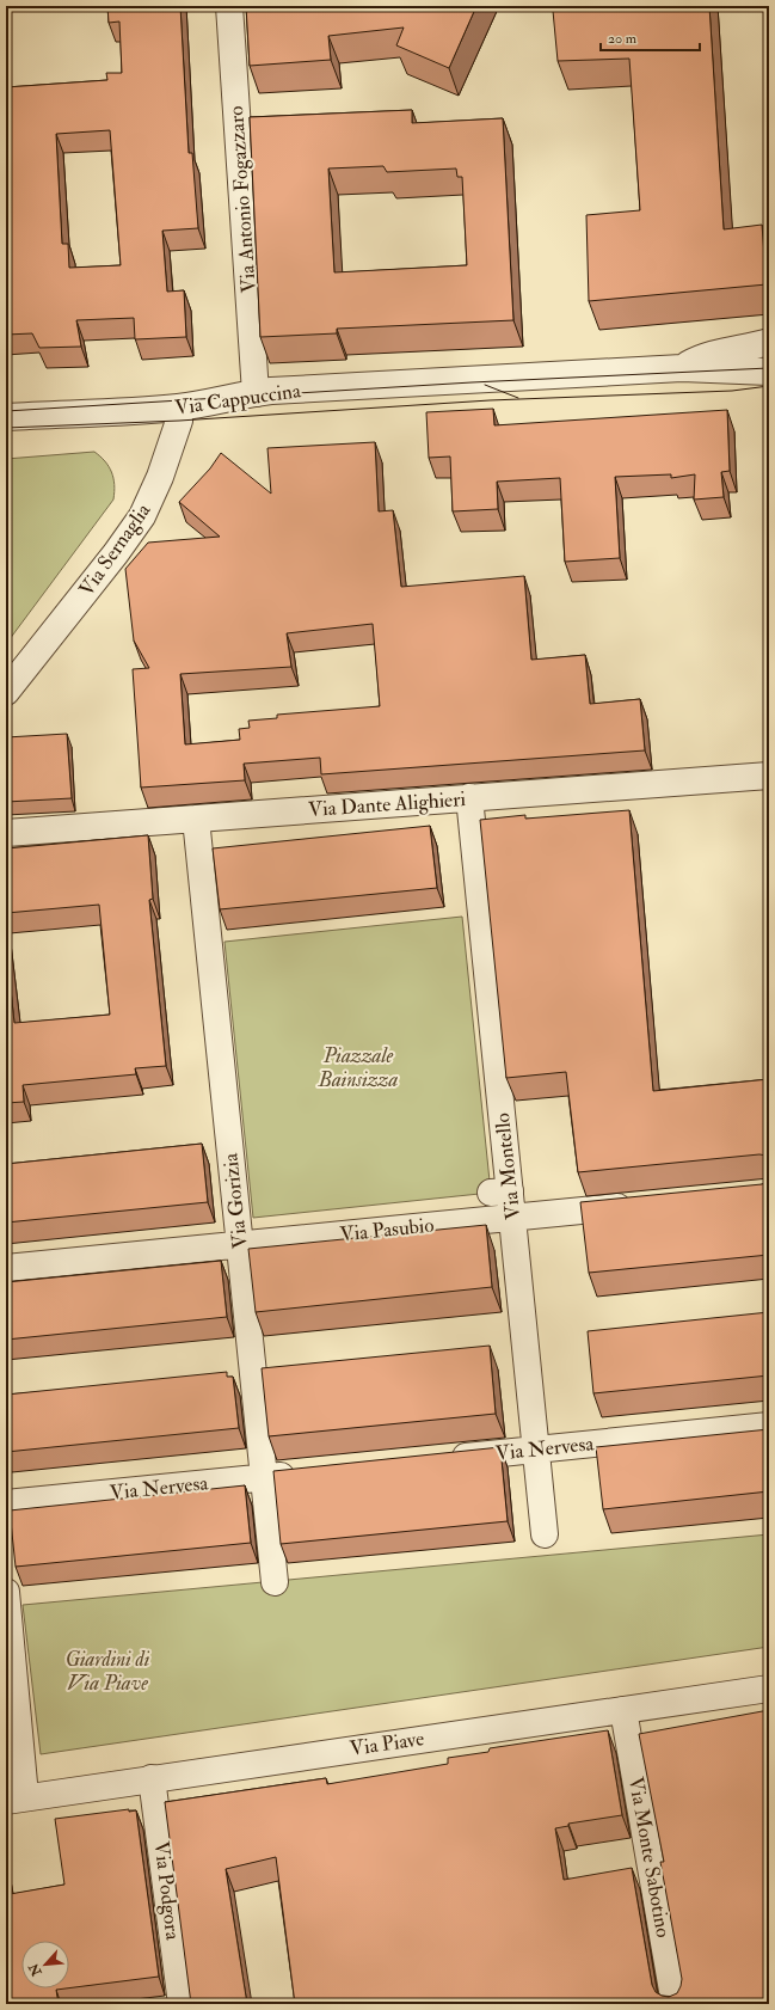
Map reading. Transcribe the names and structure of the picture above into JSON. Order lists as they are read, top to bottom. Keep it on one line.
{"streets":{"street":["Via Antonio Fogazzaro","Via Cappuccina","Via Sernaglia","Via Dante Alighieri","Via Montello","Via Gorizia","Via Pasubio","Via Nervesa","Via Piave","Via Monte Sabotino","Via Podgora"]},"crossings":[["Via Antonio Fogazzaro","Via Cappuccina"],["Via Cappuccina","Via Sernaglia"],["Via Dante Alighieri","Via Montello"],["Via Dante Alighieri","Via Gorizia"],["Via Montello","Via Pasubio"],["Via Montello","Via Nervesa"],["Via Gorizia","Via Pasubio"],["Via Gorizia","Via Nervesa"],["Via Piave","Via Monte Sabotino"],["Via Piave","Via Podgora"]],"parks":["Piazzale Bainsizza","Giardini di Via Piave"],"scale_bar":"20 m","north":"bottom left"}
